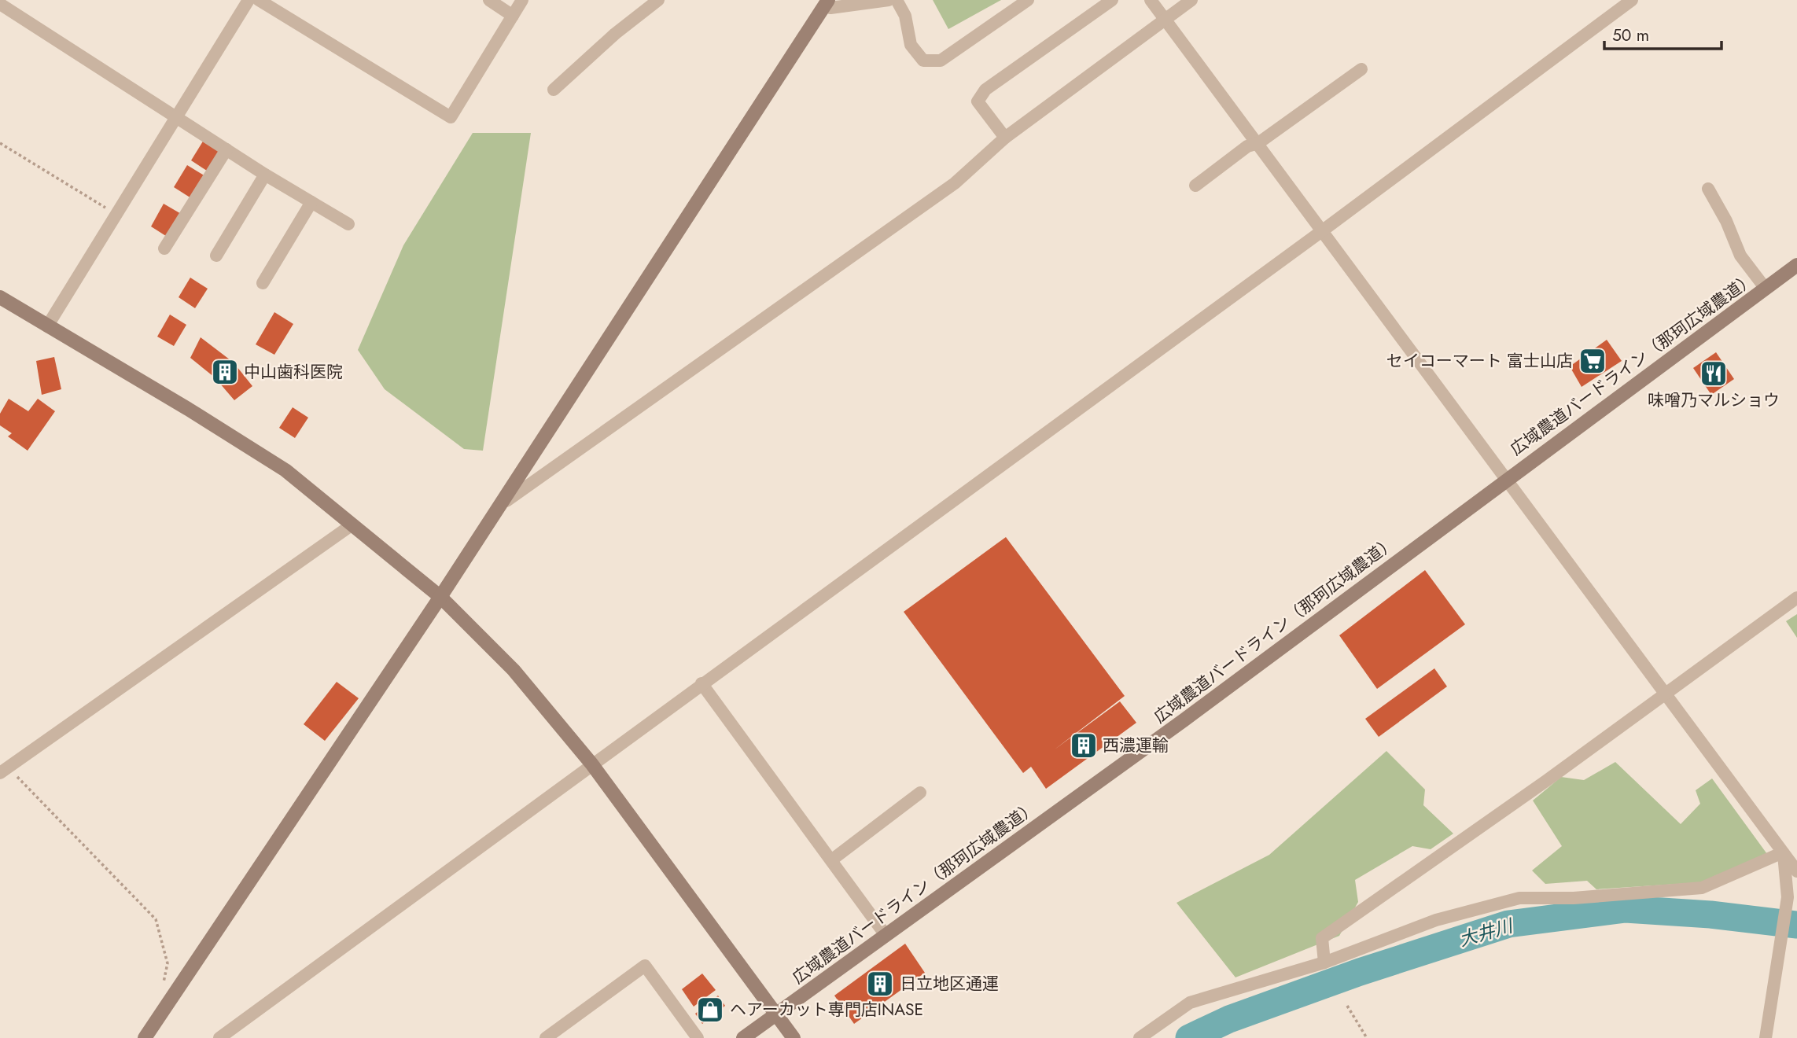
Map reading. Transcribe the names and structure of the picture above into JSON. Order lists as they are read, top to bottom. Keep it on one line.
{"streets":{"street":["広域農道バードライン（那珂広域農道）"]},"water":["大井川"],"places":{"supermarket":["セイコーマート 富士山店"],"building":["中山歯科医院","西濃運輸","日立地区通運"],"restaurant":["味噌乃マルショウ"],"shop":["ヘアーカット専門店INASE"]},"scale_bar":"50 m"}
